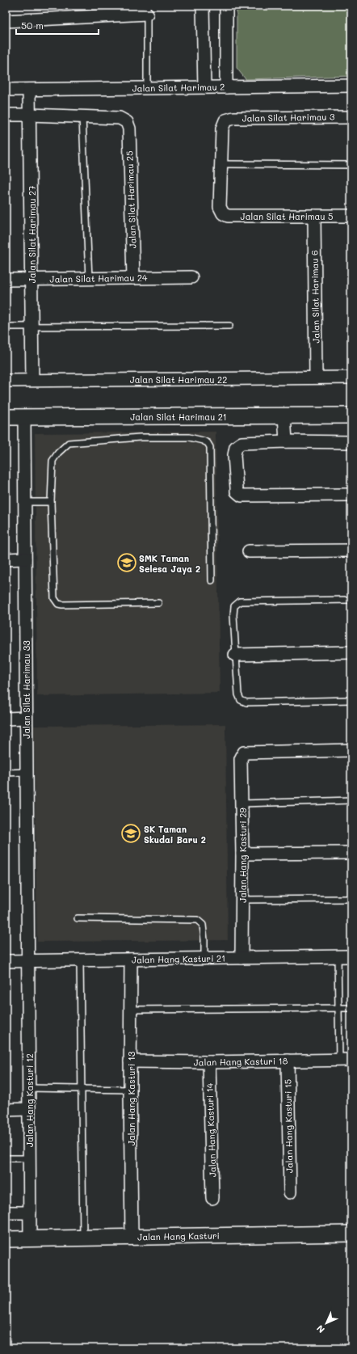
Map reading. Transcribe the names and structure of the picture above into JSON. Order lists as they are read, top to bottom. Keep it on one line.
{"streets":{"street":["Jalan Silat Harimau 2","Jalan Silat Harimau 3","Jalan Silat Harimau 25","Jalan Silat Harimau 5","Jalan Silat Harimau 27","Jalan Silat Harimau 24","Jalan Silat Harimau 6","Jalan Silat Harimau 22","Jalan Silat Harimau 21","Jalan Silat Harimau 33","Jalan Hang Kasturi 29","Jalan Hang Kasturi 21","Jalan Hang Kasturi 18","Jalan Hang Kasturi 13","Jalan Hang Kasturi 12","Jalan Hang Kasturi 15","Jalan Hang Kasturi 14","Jalan Hang Kasturi"]},"crossings":[["Jalan Silat Harimau 2","Jalan Silat Harimau 27"],["Jalan Silat Harimau 3","Jalan Silat Harimau 5"],["Jalan Silat Harimau 25","Jalan Silat Harimau 24"],["Jalan Silat Harimau 5","Jalan Silat Harimau 6"],["Jalan Silat Harimau 27","Jalan Silat Harimau 24"],["Jalan Silat Harimau 27","Jalan Silat Harimau 22"],["Jalan Silat Harimau 6","Jalan Silat Harimau 22"],["Jalan Silat Harimau 21","Jalan Silat Harimau 33"],["Jalan Silat Harimau 33","Jalan Hang Kasturi 21"],["Jalan Silat Harimau 33","Jalan Hang Kasturi 12"],["Jalan Hang Kasturi 29","Jalan Hang Kasturi 21"],["Jalan Hang Kasturi 21","Jalan Hang Kasturi 13"],["Jalan Hang Kasturi 21","Jalan Hang Kasturi 12"],["Jalan Hang Kasturi 18","Jalan Hang Kasturi 13"],["Jalan Hang Kasturi 18","Jalan Hang Kasturi 15"],["Jalan Hang Kasturi 18","Jalan Hang Kasturi 14"],["Jalan Hang Kasturi 13","Jalan Hang Kasturi"],["Jalan Hang Kasturi 12","Jalan Hang Kasturi"]],"places":{"school or university":["SMK Taman Selesa Jaya 2","SK Taman Skudai Baru 2"]},"scale_bar":"50 m","north":"bottom left"}
